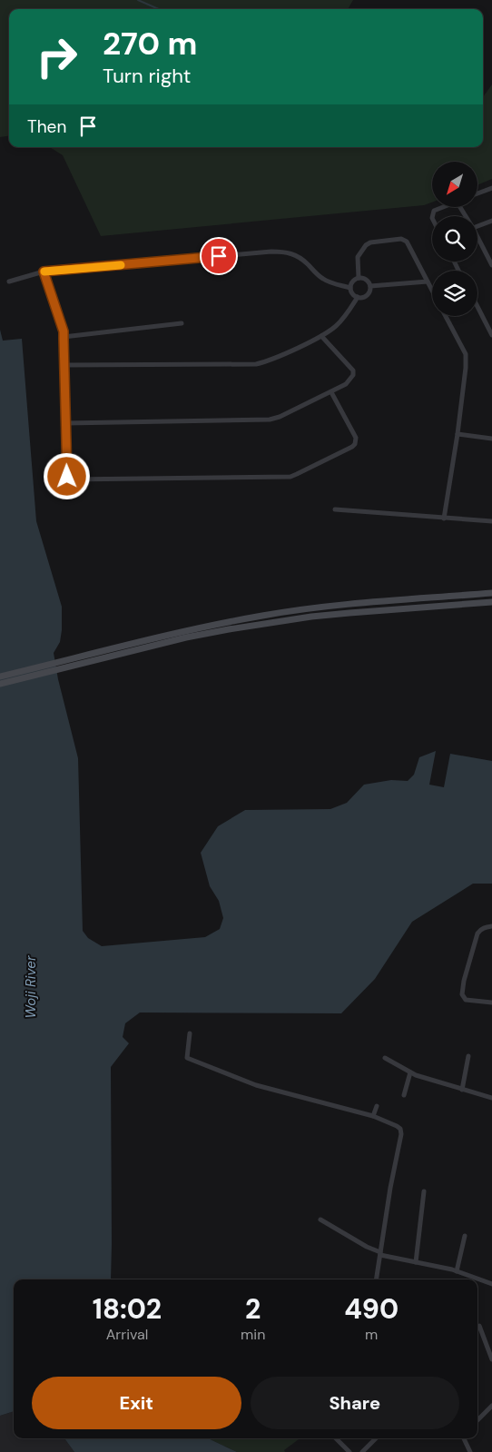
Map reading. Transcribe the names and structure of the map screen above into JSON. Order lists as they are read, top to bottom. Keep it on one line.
{"water":["Woji River"],"north":"bottom left","page":{"turn":["270 m","Turn right"],"then":"Then","eta":["18:02","Arrival","2","min","490","m"],"buttons":["Exit","Share"]}}
